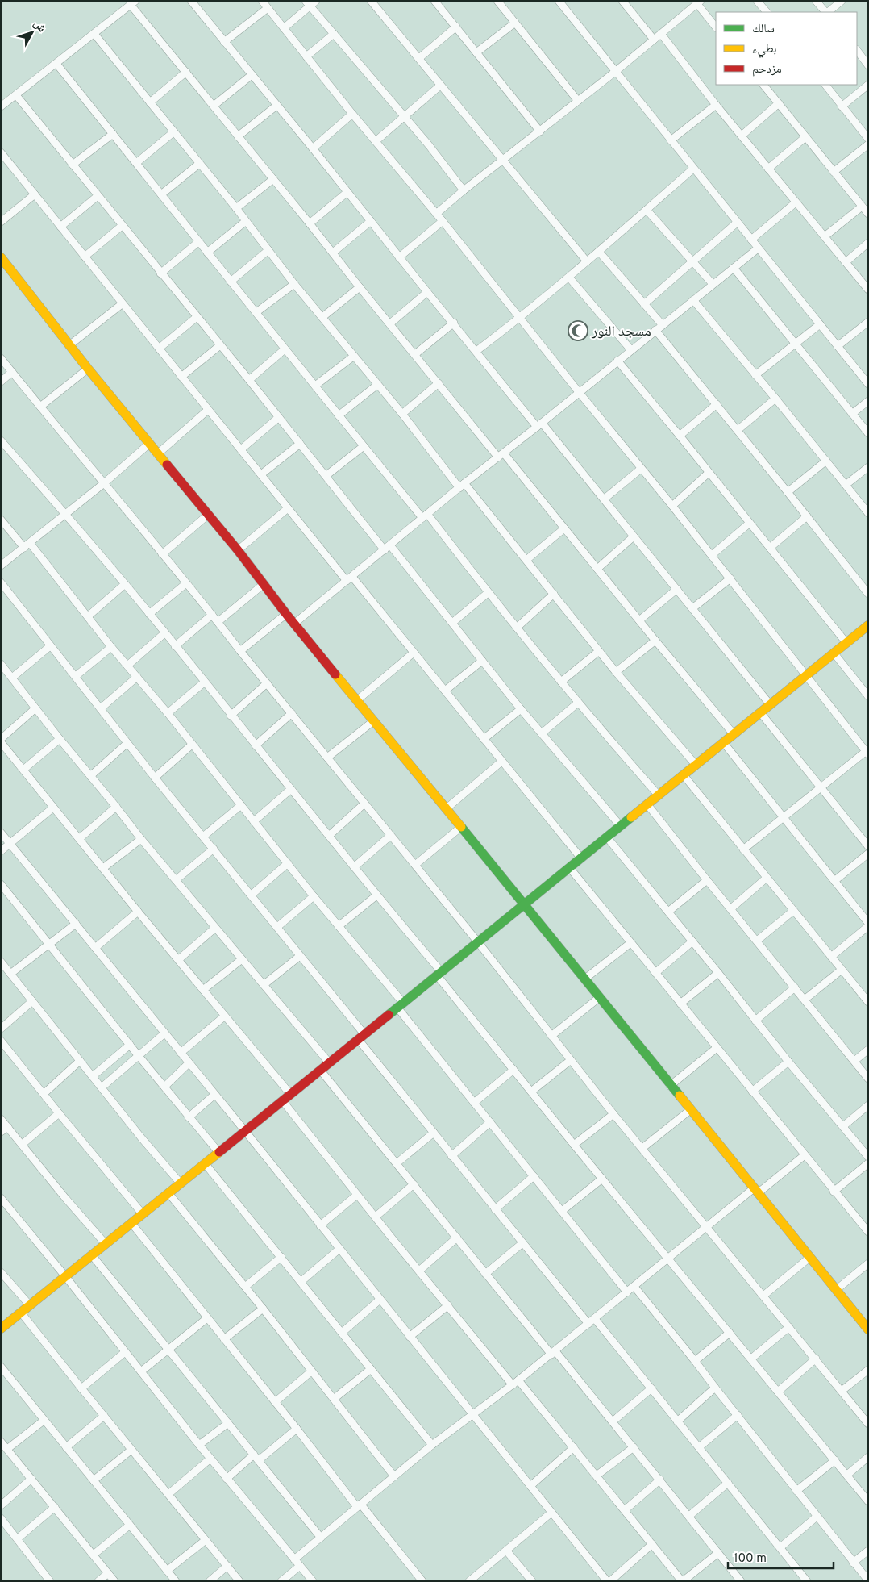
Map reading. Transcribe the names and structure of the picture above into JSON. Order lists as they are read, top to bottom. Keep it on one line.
{"places":{"mosque":["مسجد النور"]},"legend":["سالك","بطيء","مزدحم"],"scale_bar":"100 m","north":"top right"}
